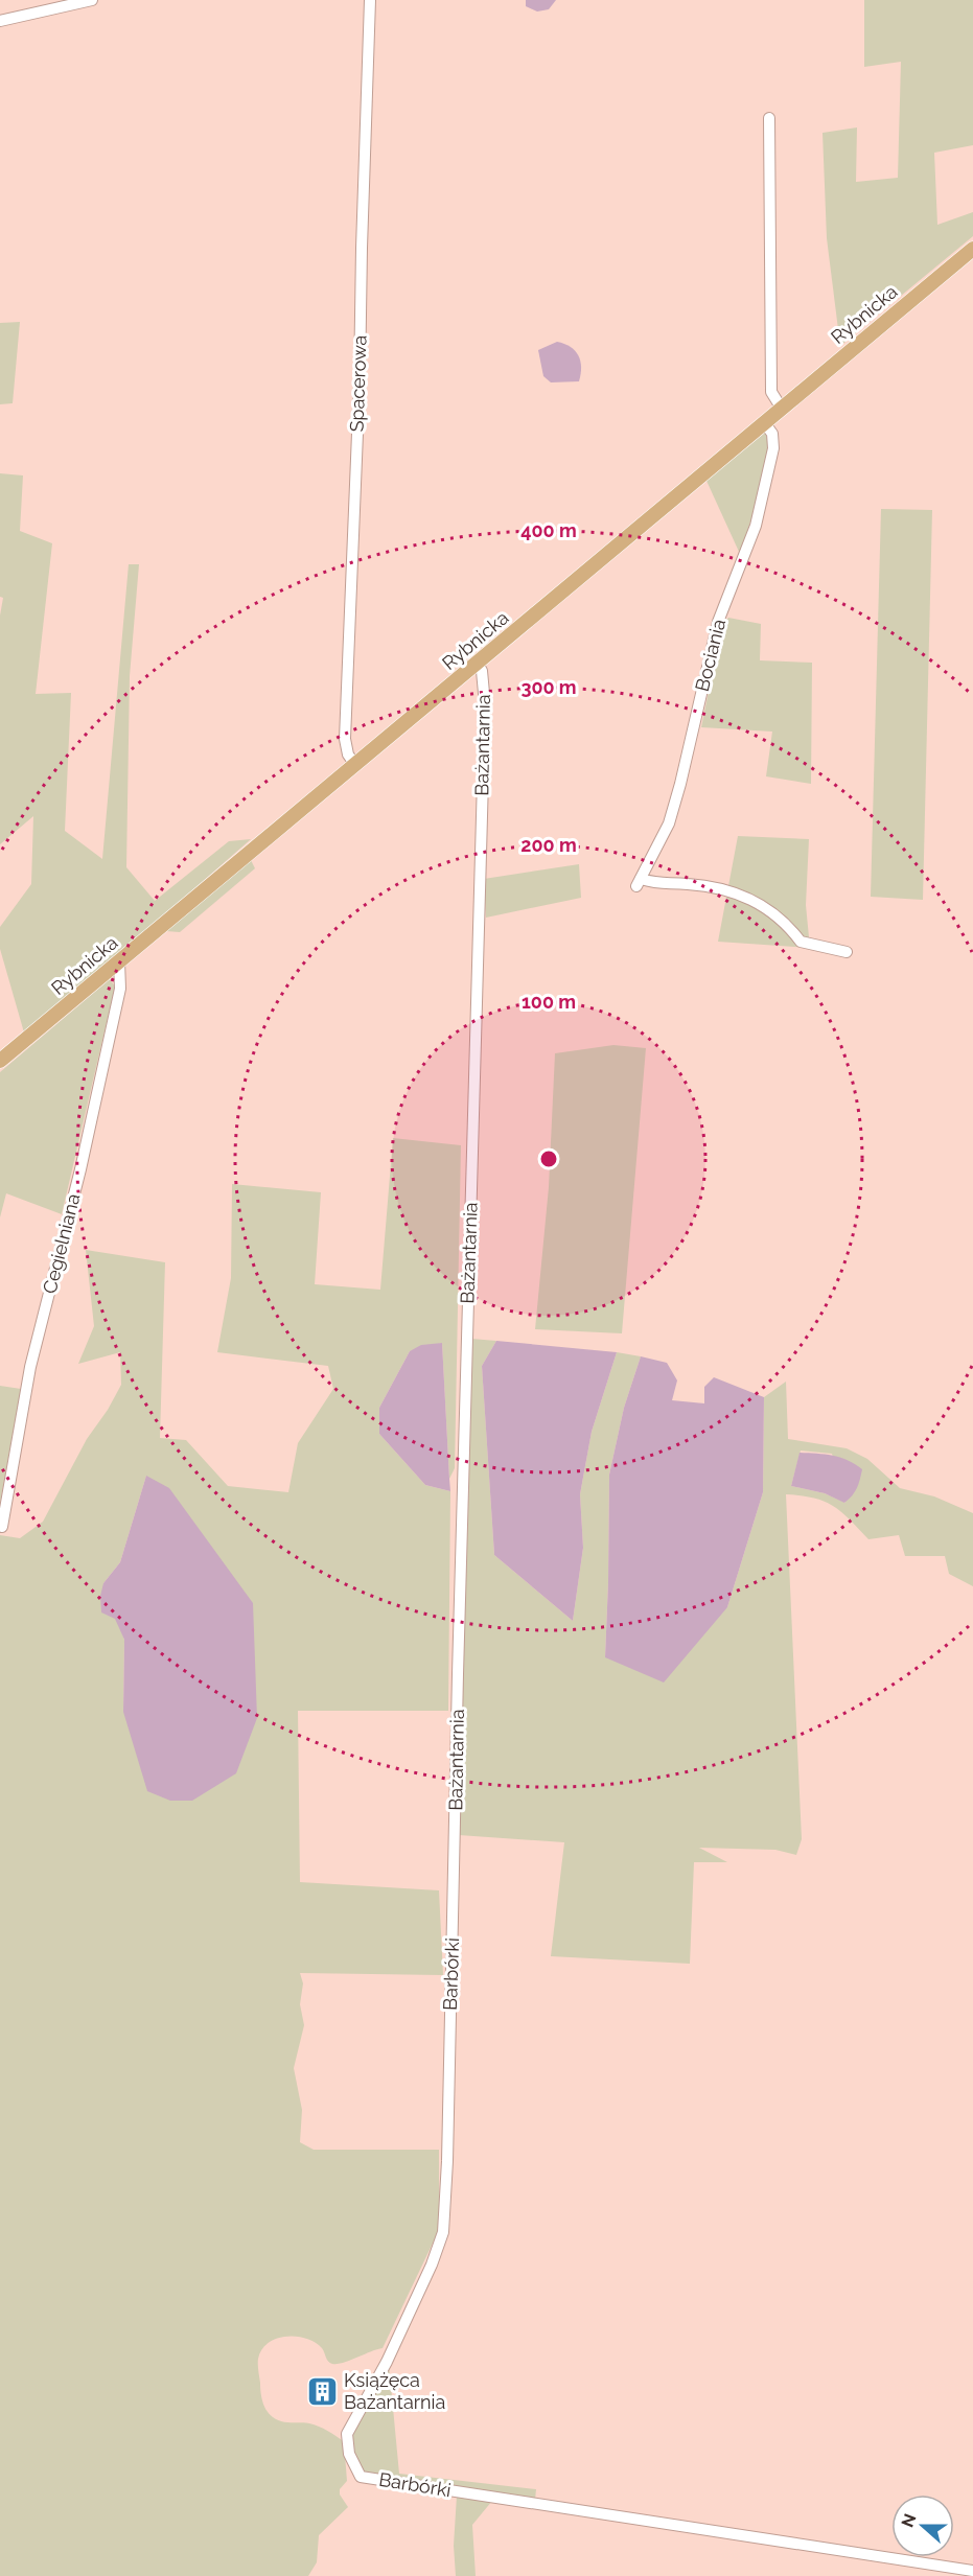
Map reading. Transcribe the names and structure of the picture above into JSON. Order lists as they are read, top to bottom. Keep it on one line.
{"streets":{"main road":["Rybnicka"],"street":["Spacerowa","Bociania","Bażantarnia","Cegielniana","Barbórki"]},"crossings":[["Rybnicka","Spacerowa"],["Rybnicka","Bociania"],["Rybnicka","Bażantarnia"],["Rybnicka","Cegielniana"],["Bażantarnia","Barbórki"]],"places":{"building":["Książęca Bażantarnia"]},"north":"left","rings":["400 m","300 m","200 m","100 m"]}
